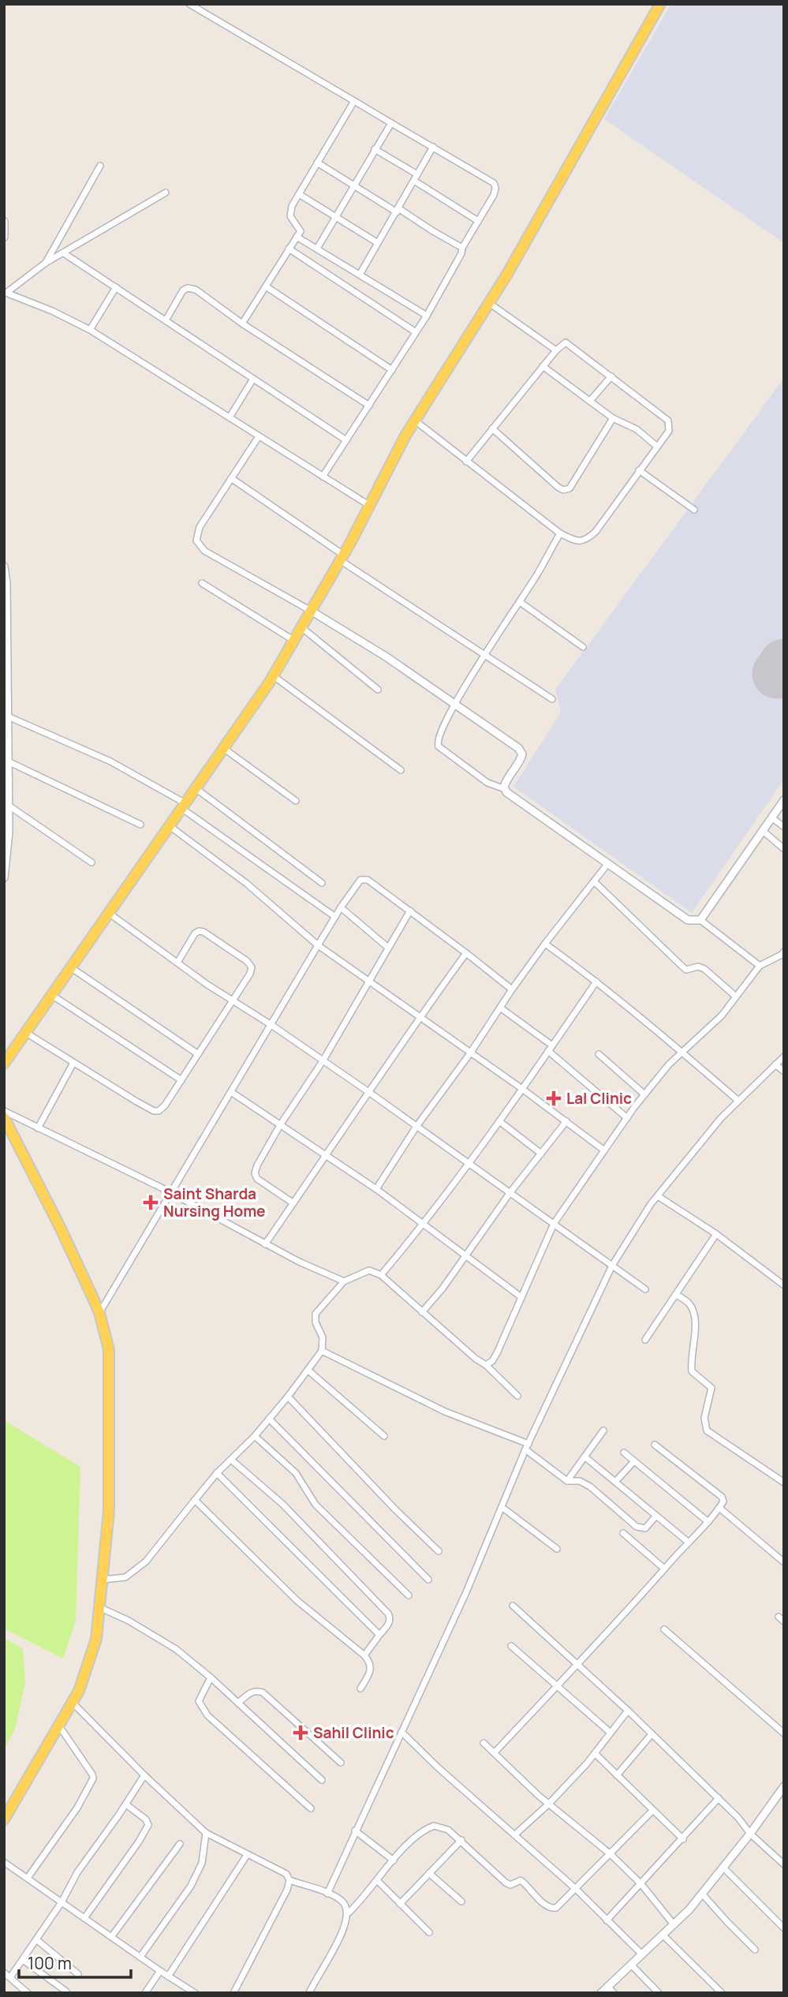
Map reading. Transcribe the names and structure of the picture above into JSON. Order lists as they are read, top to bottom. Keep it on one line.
{"places":{"health":["Lal Clinic","Saint Sharda Nursing Home","Sahil Clinic"]},"scale_bar":"100 m"}
